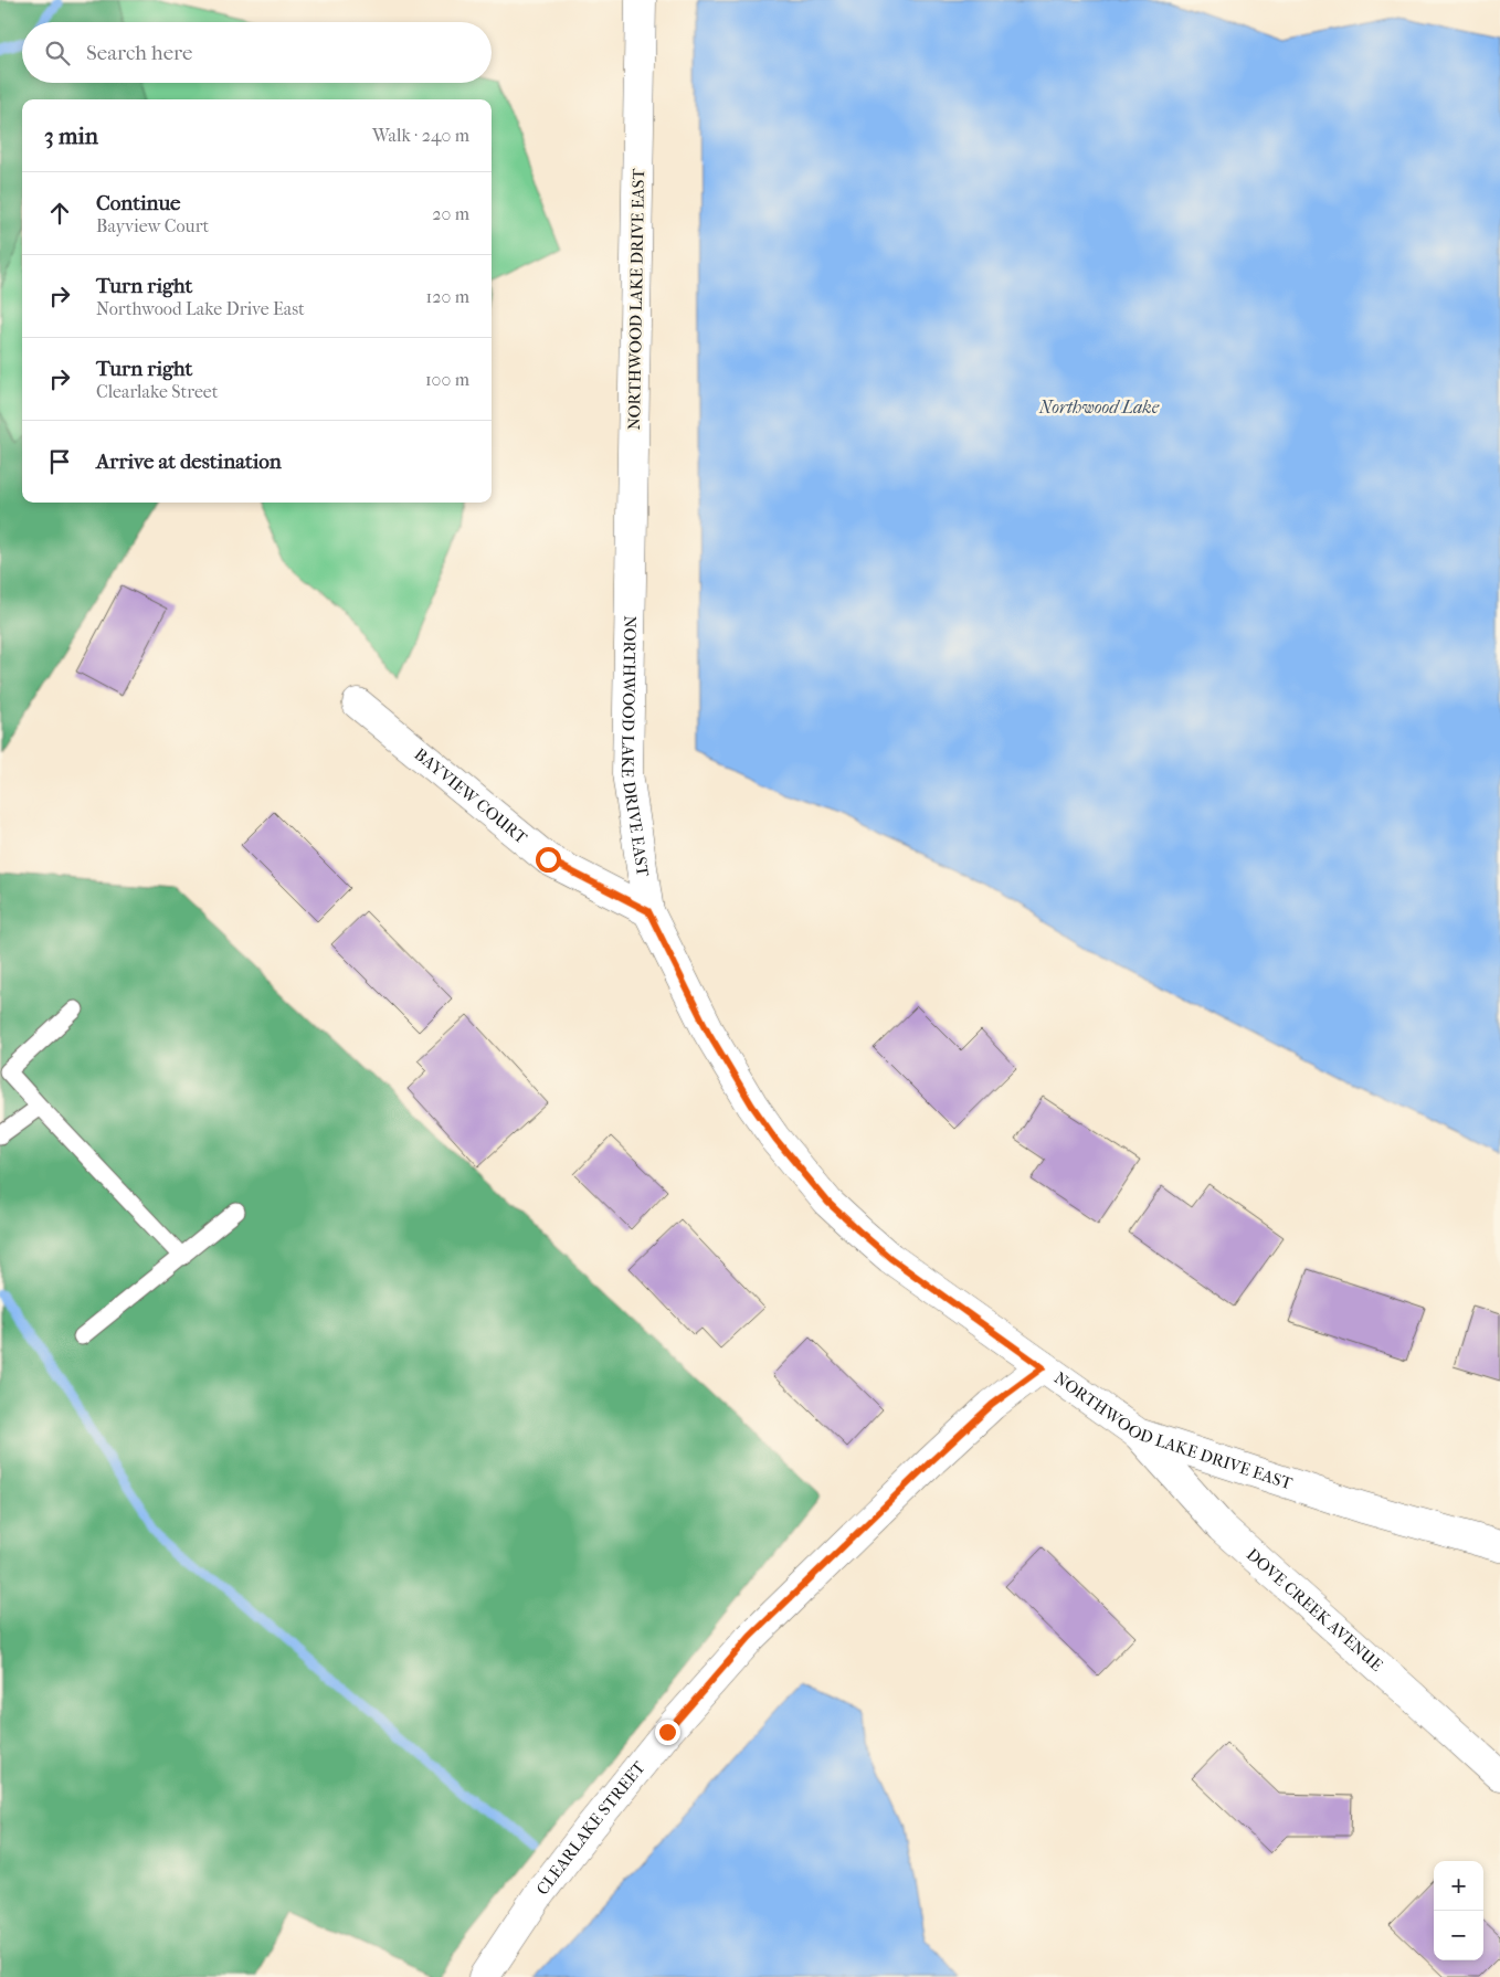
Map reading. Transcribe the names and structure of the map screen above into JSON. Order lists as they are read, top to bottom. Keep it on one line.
{"streets":{"street":["NORTHWOOD LAKE DRIVE EAST","BAYVIEW COURT","DOVE CREEK AVENUE","CLEARLAKE STREET"]},"crossings":[["NORTHWOOD LAKE DRIVE EAST","BAYVIEW COURT"],["NORTHWOOD LAKE DRIVE EAST","DOVE CREEK AVENUE"],["NORTHWOOD LAKE DRIVE EAST","CLEARLAKE STREET"]],"water":["Northwood Lake"],"page":{"search":"Search here","heading":["3 min","Walk · 240 m"],"list":[["Continue","Bayview Court","20 m"],["Turn right","Northwood Lake Drive East","120 m"],["Turn right","Clearlake Street","100 m"],"Arrive at destination"],"map_buttons":["+","−"]}}
